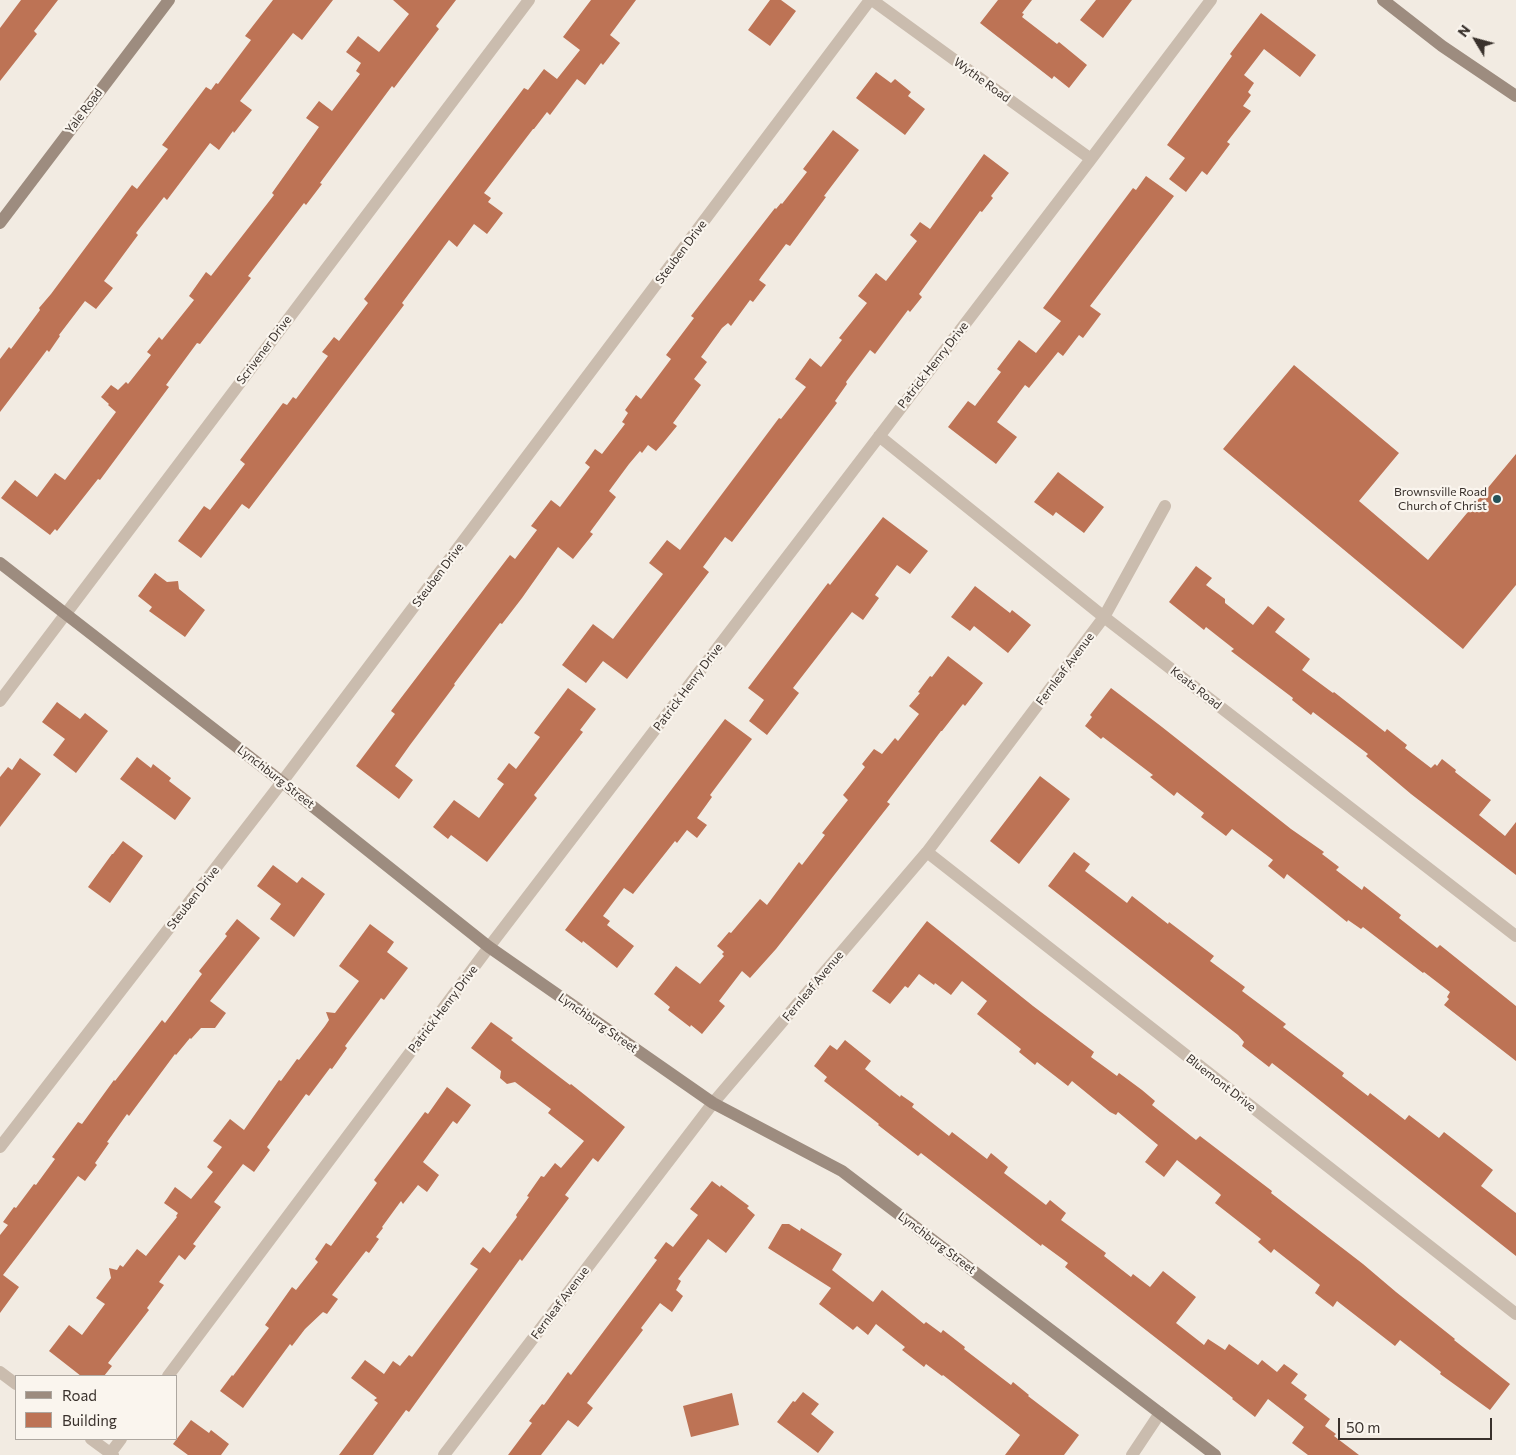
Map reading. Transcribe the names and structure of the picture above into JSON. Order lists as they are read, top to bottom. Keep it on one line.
{"streets":{"street":["Wythe Road","Yale Road","Steuben Drive","Scrivener Drive","Patrick Henry Drive","Fernleaf Avenue","Keats Road","Lynchburg Street","Bluemont Drive"]},"crossings":[["Wythe Road","Steuben Drive"],["Wythe Road","Patrick Henry Drive"],["Steuben Drive","Lynchburg Street"],["Scrivener Drive","Lynchburg Street"],["Patrick Henry Drive","Keats Road"],["Patrick Henry Drive","Lynchburg Street"],["Fernleaf Avenue","Keats Road"],["Fernleaf Avenue","Lynchburg Street"],["Fernleaf Avenue","Bluemont Drive"]],"places":["Brownsville Road Church of Christ"],"legend":["Road","Building"],"scale_bar":"50 m","north":"top left"}
